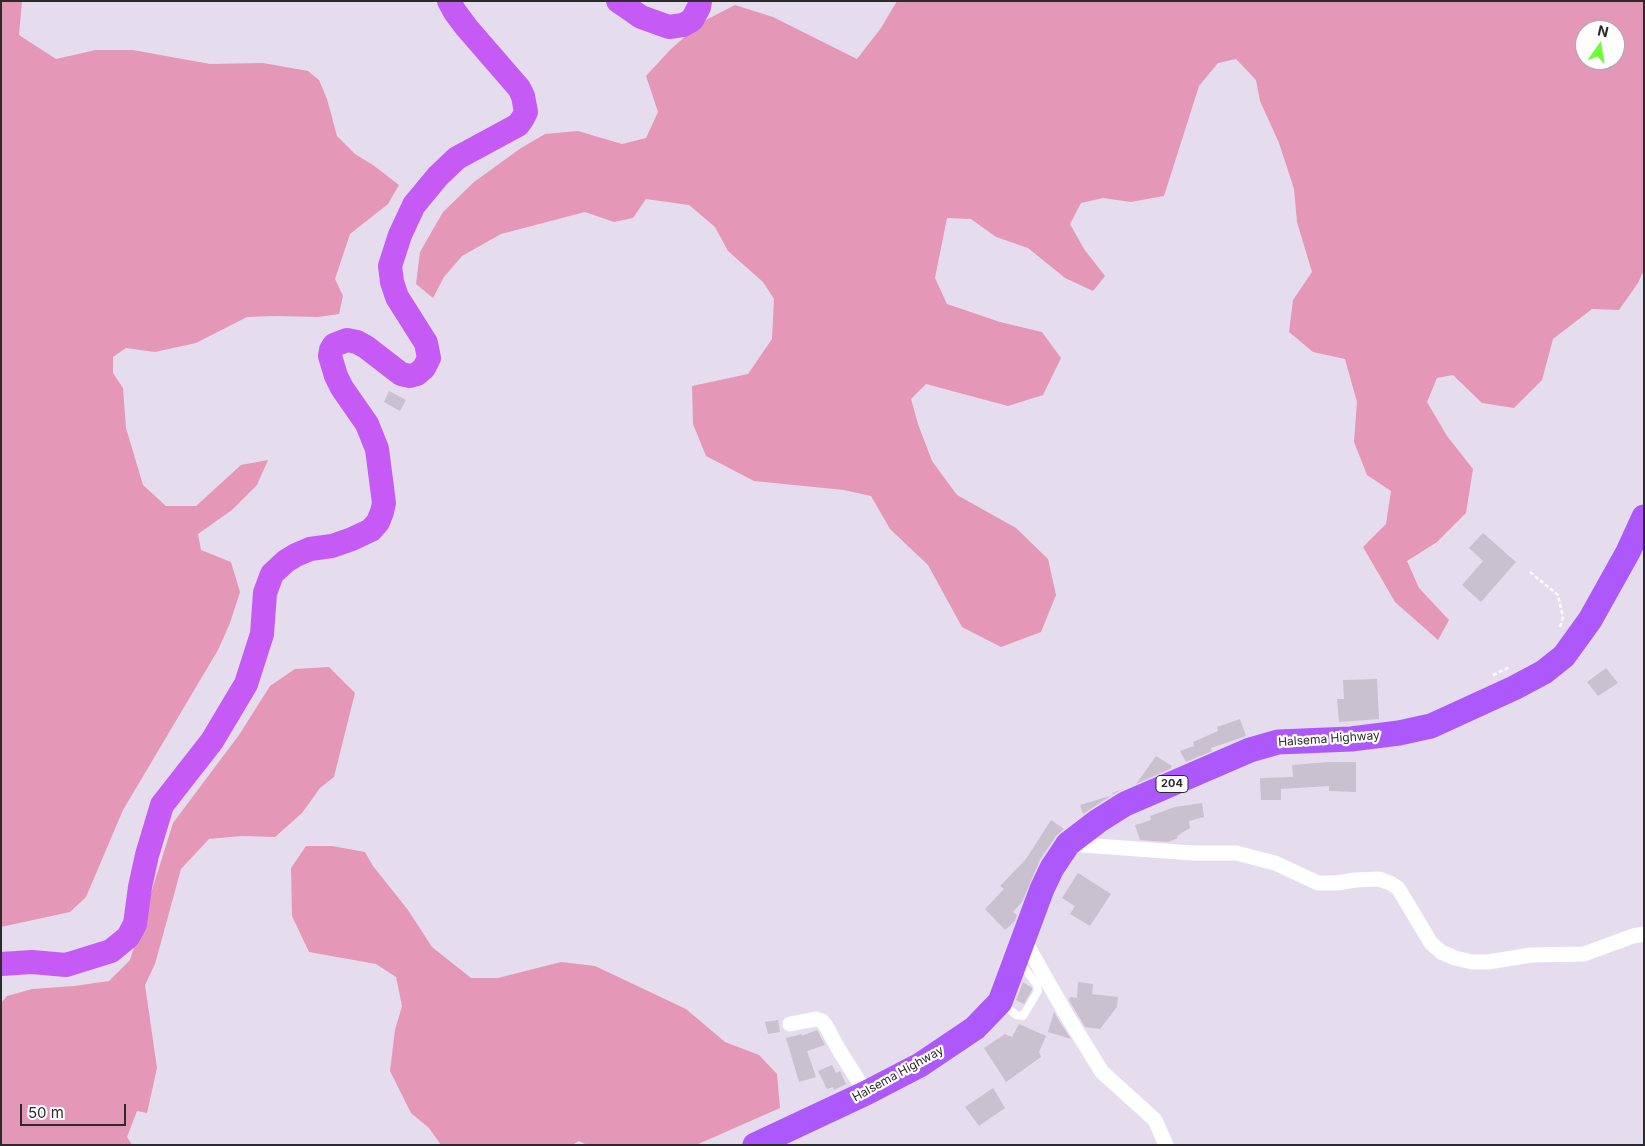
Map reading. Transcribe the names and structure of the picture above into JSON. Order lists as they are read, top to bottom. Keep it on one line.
{"streets":{"highway":["Halsema Highway","204"]},"scale_bar":"50 m","north":"top"}
